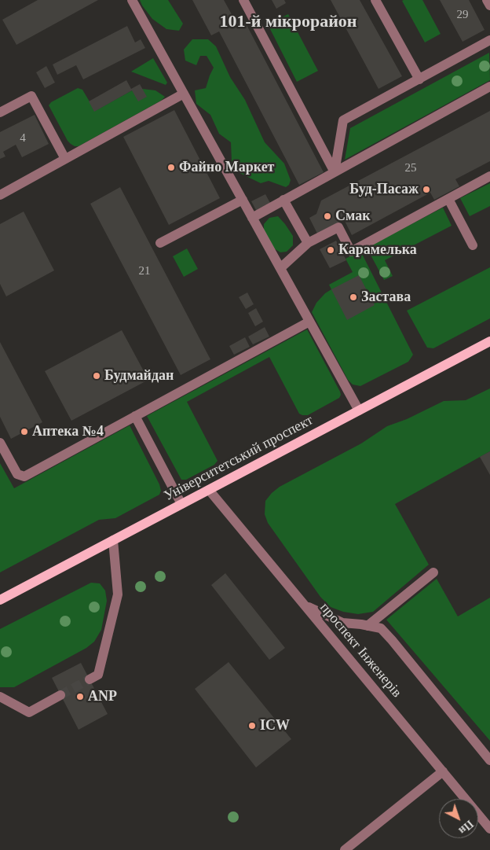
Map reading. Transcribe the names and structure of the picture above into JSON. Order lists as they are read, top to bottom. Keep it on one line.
{"streets":{"main road":["Університетський проспект"],"street":["проспект Інженерів"]},"crossings":[["Університетський проспект","проспект Інженерів"]],"districts":["101-й мікрорайон"],"places":["Файно Маркет","Буд-Пасаж","Смак","Карамелька","Застава","Будмайдан","Аптека №4","ANP","ICW"],"house_numbers":["29","4","25","21"],"north":"bottom right"}
